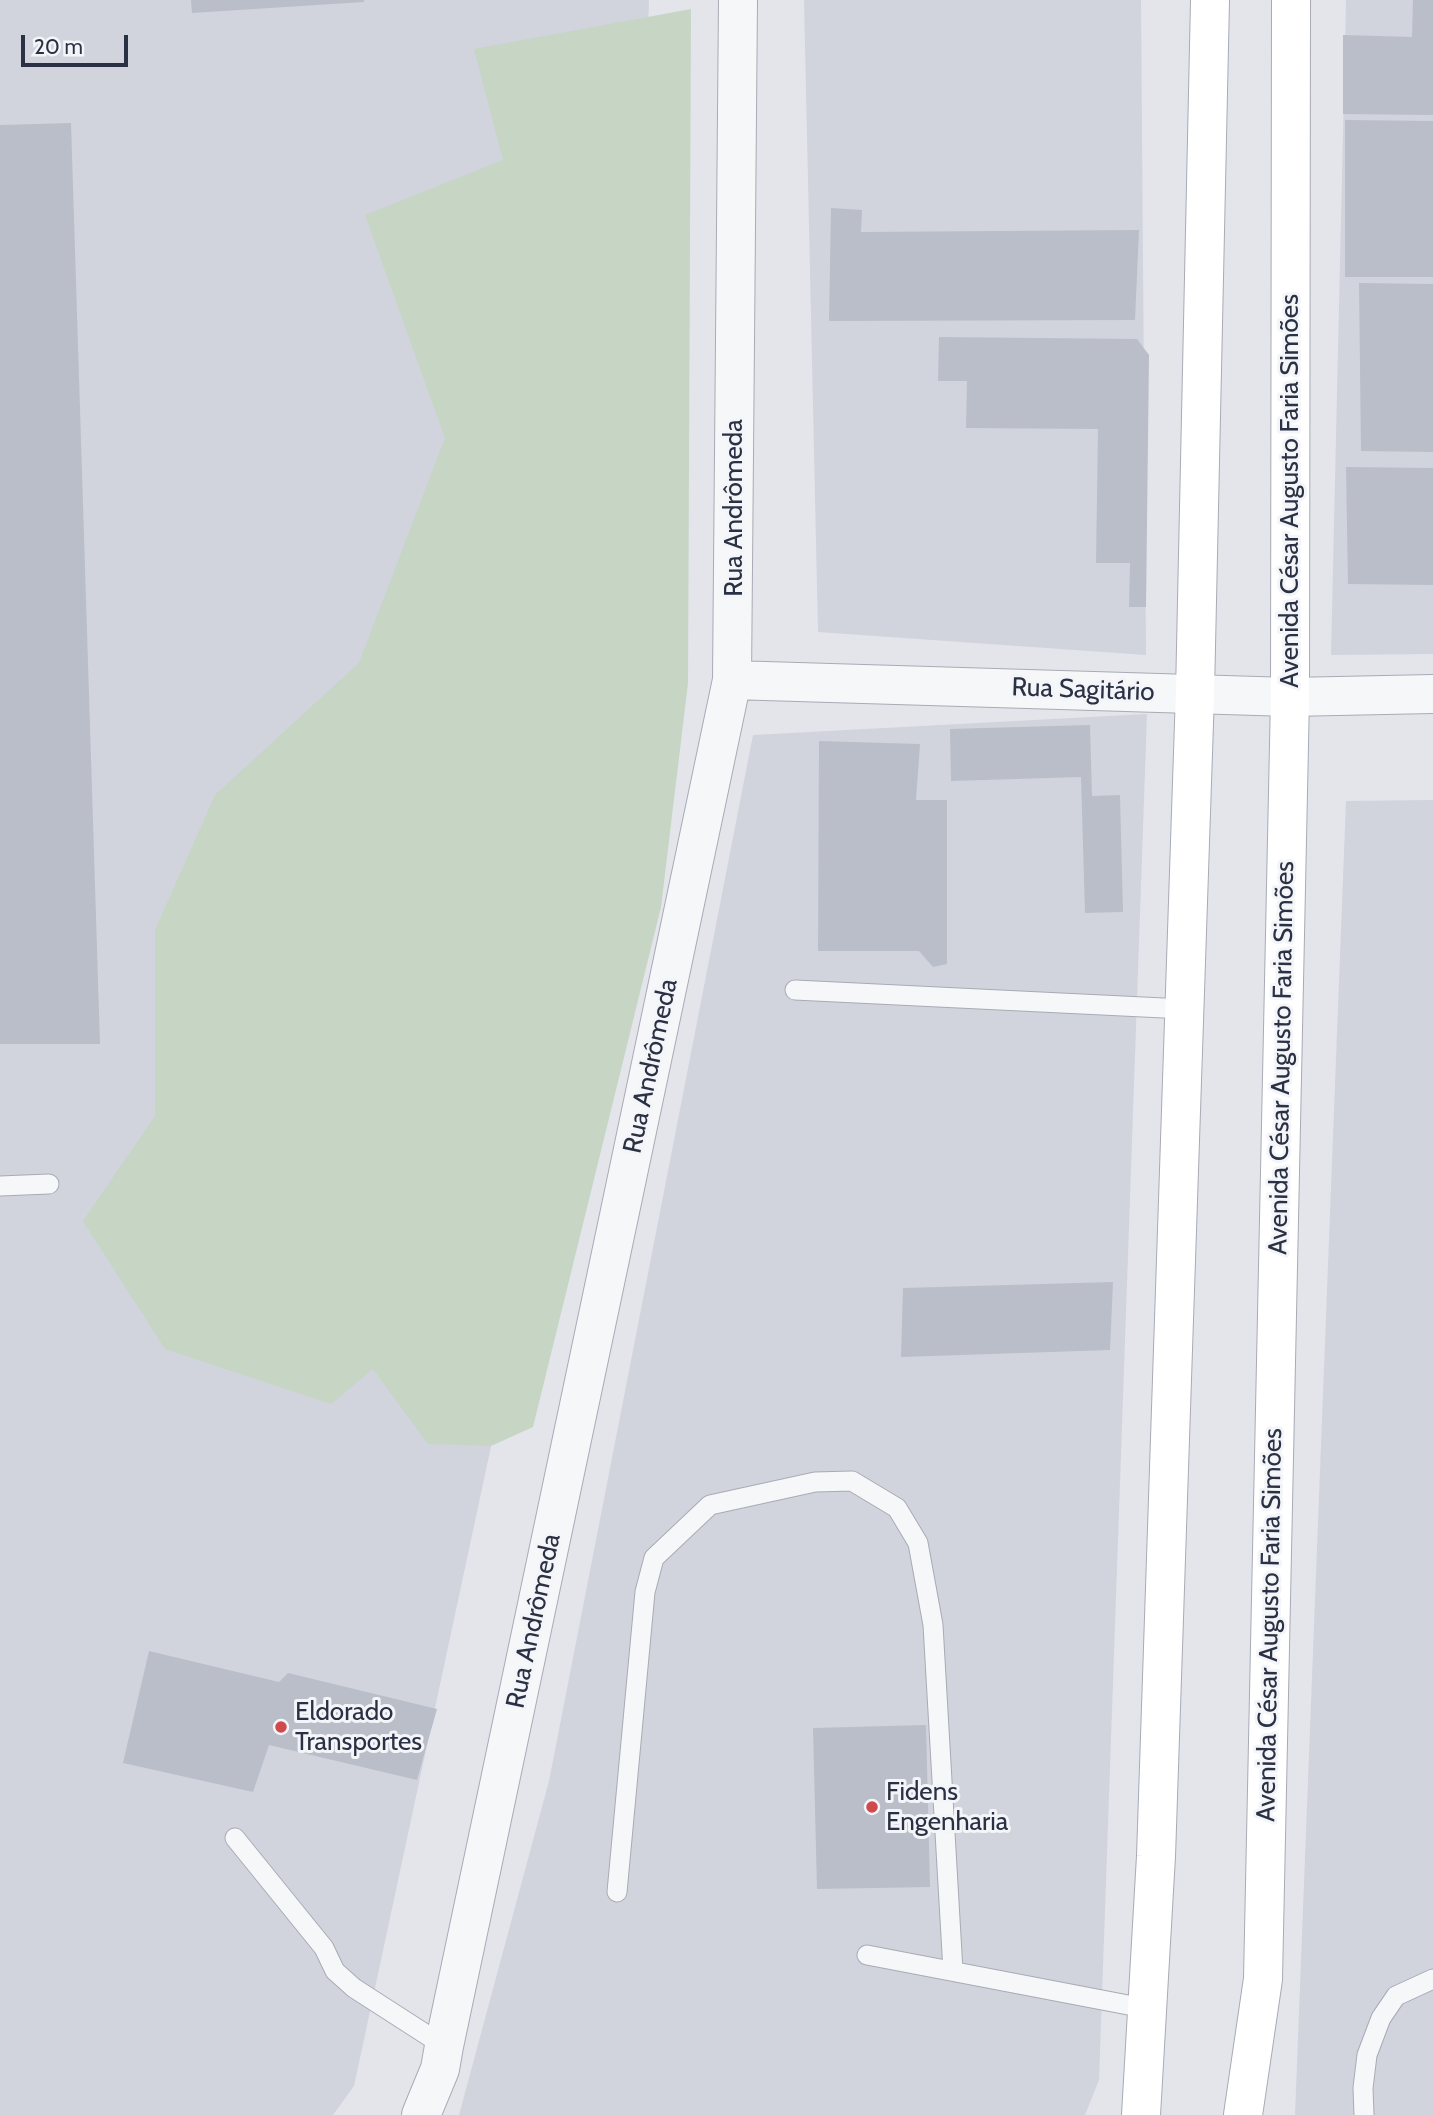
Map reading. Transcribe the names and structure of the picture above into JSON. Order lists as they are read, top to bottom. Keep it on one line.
{"streets":{"street":["Avenida César Augusto Faria Simões","Rua Andrômeda","Rua Sagitário"]},"crossings":[["Avenida César Augusto Faria Simões","Rua Sagitário"],["Rua Andrômeda","Rua Sagitário"]],"places":["Eldorado Transportes","Fidens Engenharia"],"scale_bar":"20 m"}
